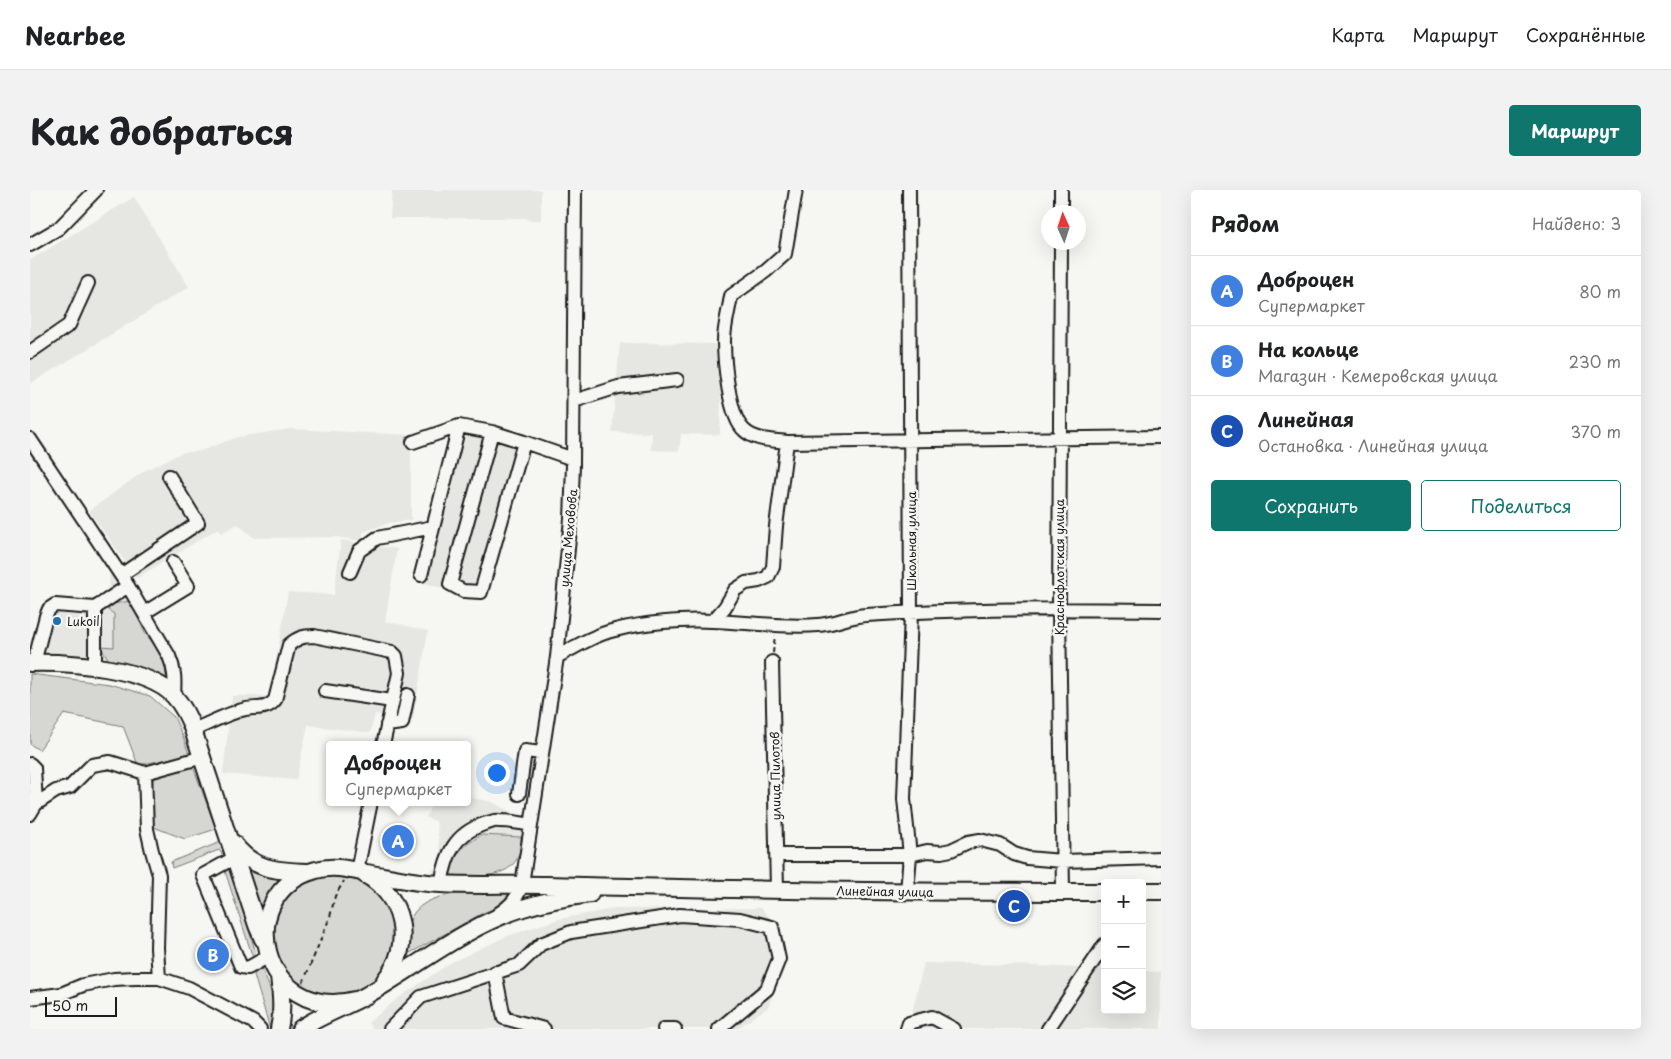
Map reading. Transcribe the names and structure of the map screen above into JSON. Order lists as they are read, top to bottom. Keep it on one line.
{"streets":{"main road":["Линейная улица"],"street":["улица Меховова","Школьная улица","Краснофлотская улица","улица Пилотов"]},"crossings":[["Школьная улица","Линейная улица"],["Краснофлотская улица","Линейная улица"],["улица Пилотов","Линейная улица"]],"places":["Lukoil"],"scale_bar":"50 m","north":"top","page":{"header":"Nearbee","nav":["Карта","Маршрут","Сохранённые"],"title":"Как добраться","buttons":["Маршрут",["Сохранить","Поделиться"]],"heading":["Рядом","Найдено: 3"],"list":[{"mark":"A","name":"Доброцен","note":"Супермаркет","value":"80 m"},{"mark":"B","name":"На кольце","note":"Магазин · Кемеровская улица","value":"230 m"},{"mark":"C","name":"Линейная","note":"Остановка · Линейная улица","value":"370 m"}],"popup":["Доброцен","Супермаркет"],"pins":["A","C","B"],"map_buttons":["+","−"],"scale":"50 m"}}
